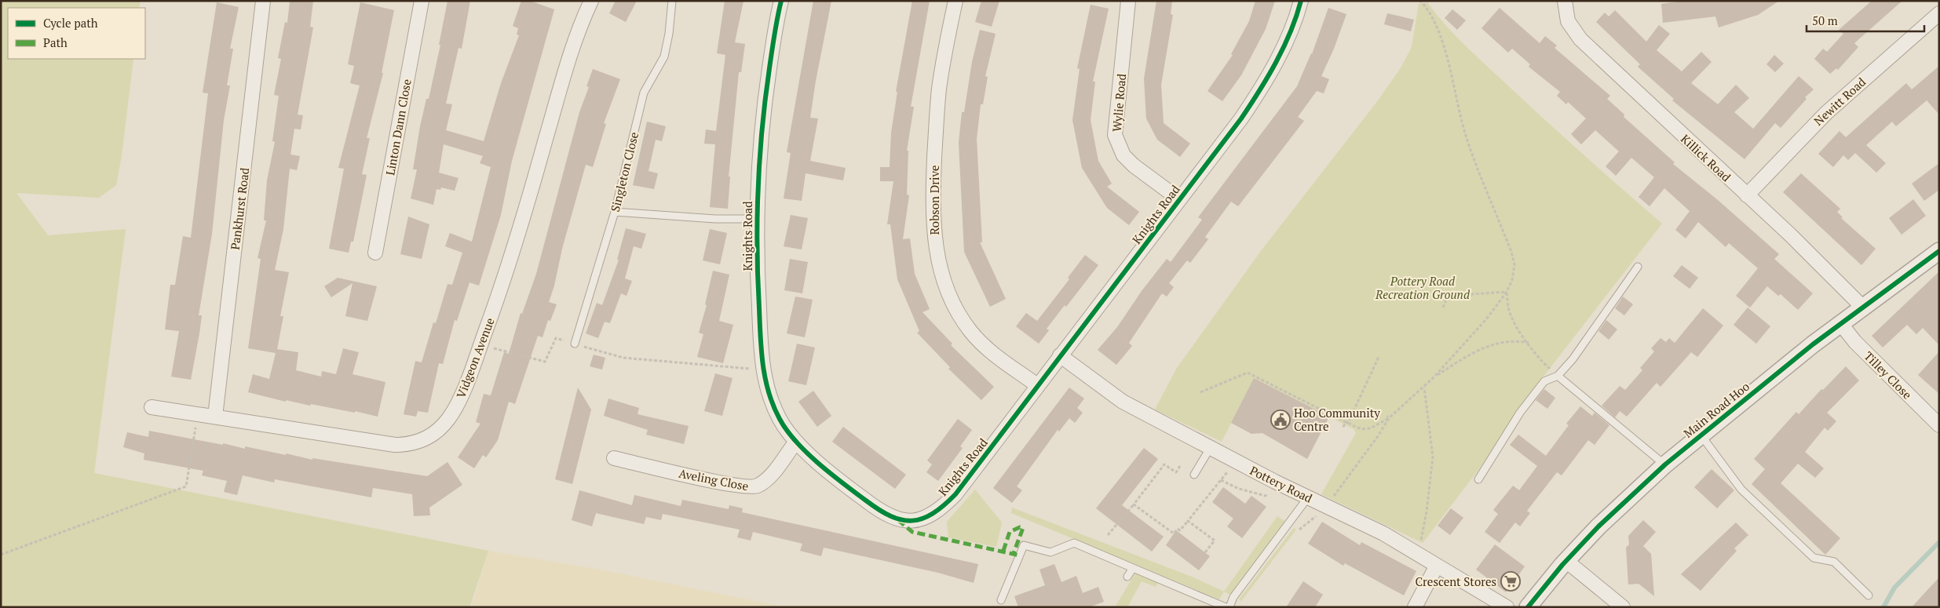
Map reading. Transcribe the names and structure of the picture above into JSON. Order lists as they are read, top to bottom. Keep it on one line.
{"streets":{"street":["Newitt Road","Wylie Road","Linton Dann Close","Killick Road","Robson Drive","Pankhurst Road","Knights Road","Vidgeon Avenue","Tilley Close","Main Road Hoo","Aveling Close","Pottery Road"],"lane":["Singleton Close"]},"crossings":[["Newitt Road","Killick Road"],["Wylie Road","Knights Road"],["Killick Road","Main Road Hoo"],["Robson Drive","Knights Road"],["Pankhurst Road","Vidgeon Avenue"],["Knights Road","Aveling Close"],["Knights Road","Pottery Road"],["Tilley Close","Main Road Hoo"]],"parks":["Pottery Road Recreation Ground"],"places":{"public building":["Hoo Community Centre"],"supermarket":["Crescent Stores"]},"legend":["Cycle path","Path"],"scale_bar":"50 m"}
